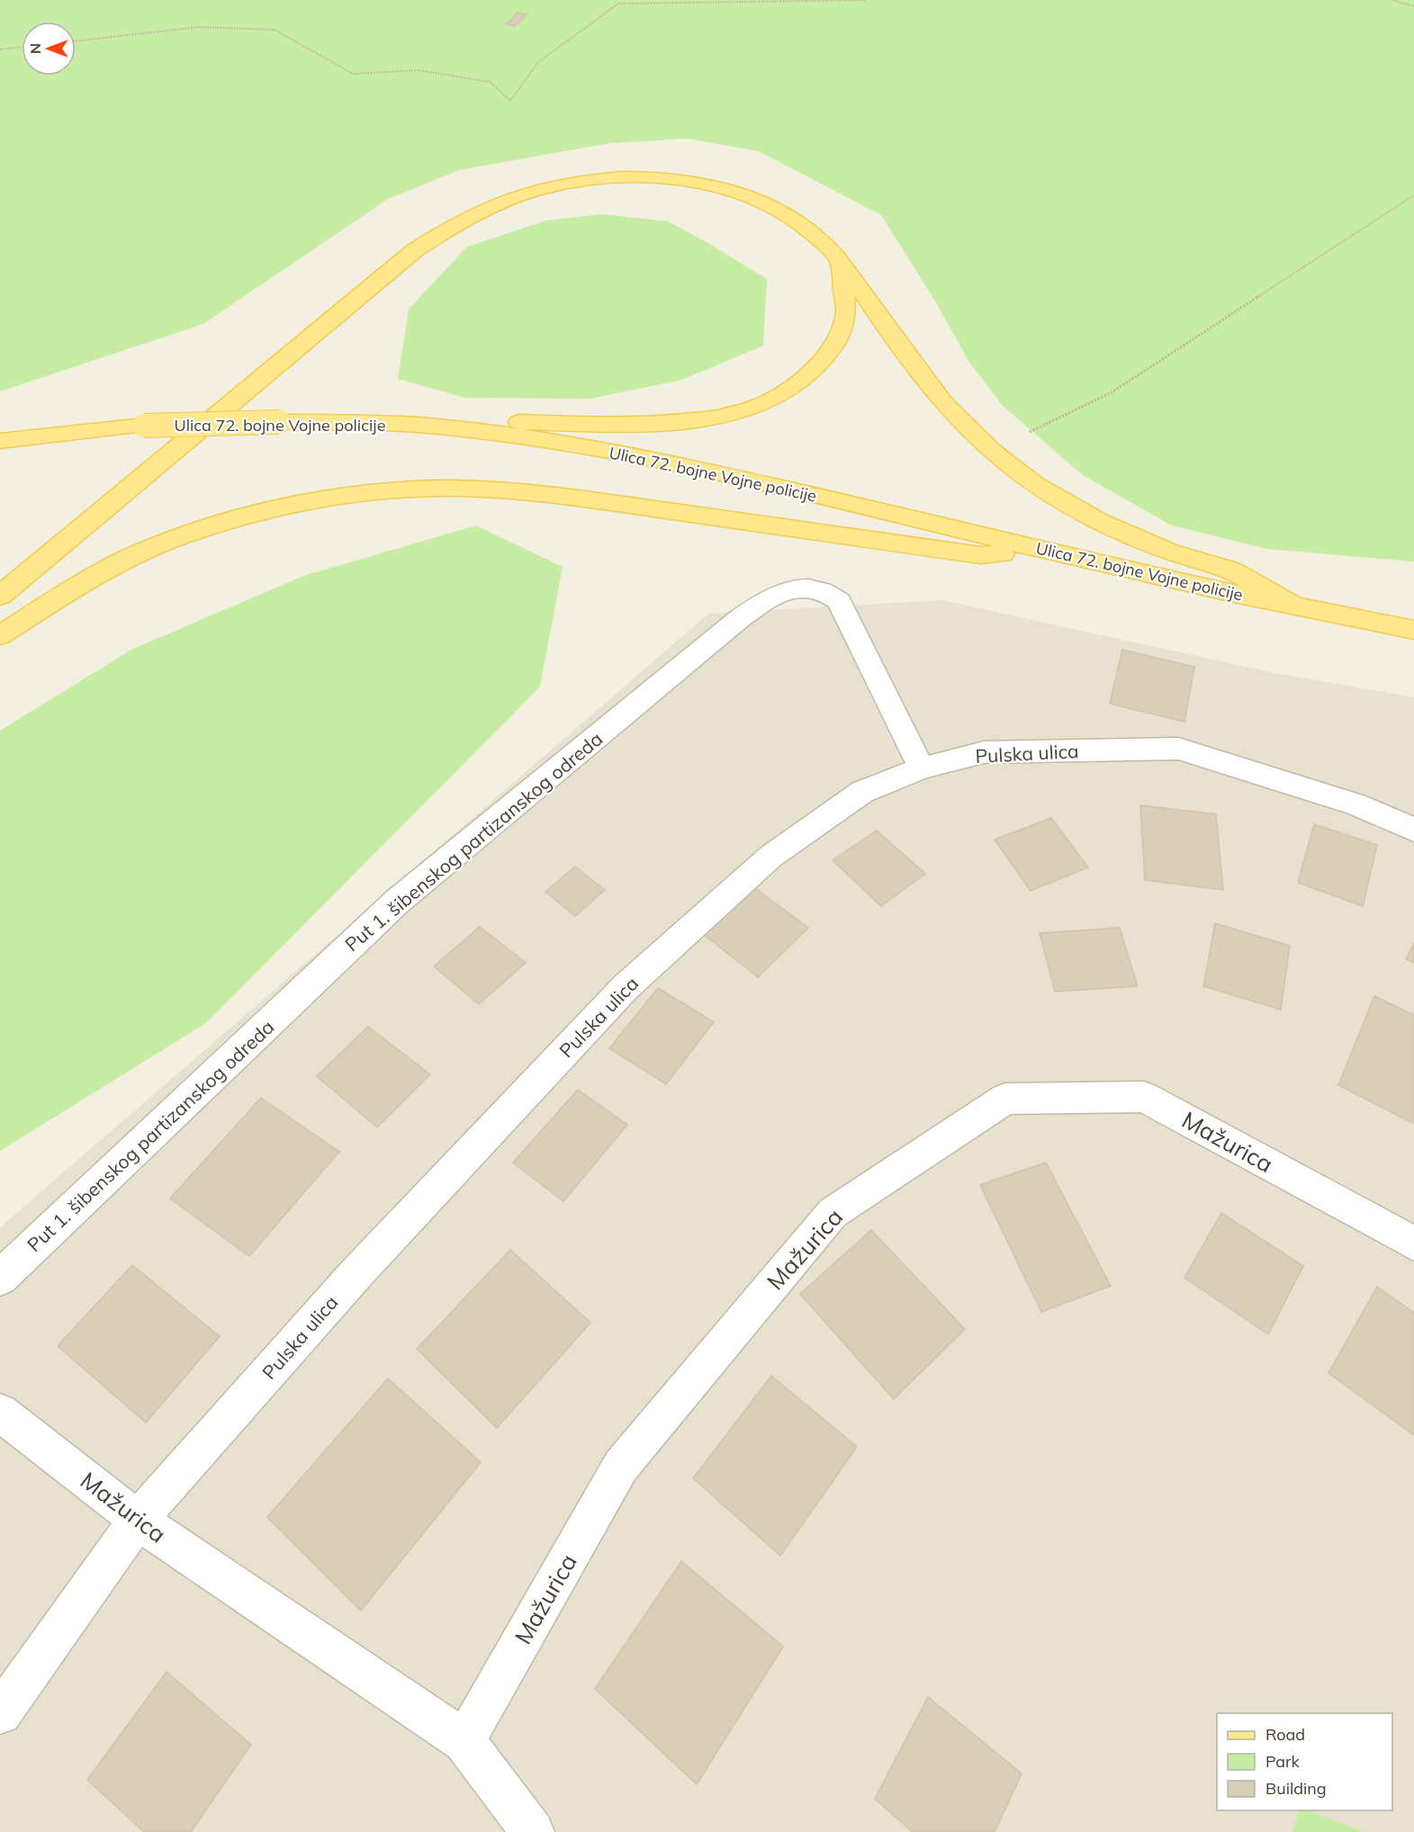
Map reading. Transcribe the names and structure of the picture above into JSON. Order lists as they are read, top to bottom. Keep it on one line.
{"streets":{"main road":["Ulica 72. bojne Vojne policije"],"street":["Pulska ulica","Put 1. šibenskog partizanskog odreda","Mažurica"]},"crossings":[["Pulska ulica","Put 1. šibenskog partizanskog odreda"],["Pulska ulica","Mažurica"]],"legend":["Road","Park","Building"],"north":"left"}
